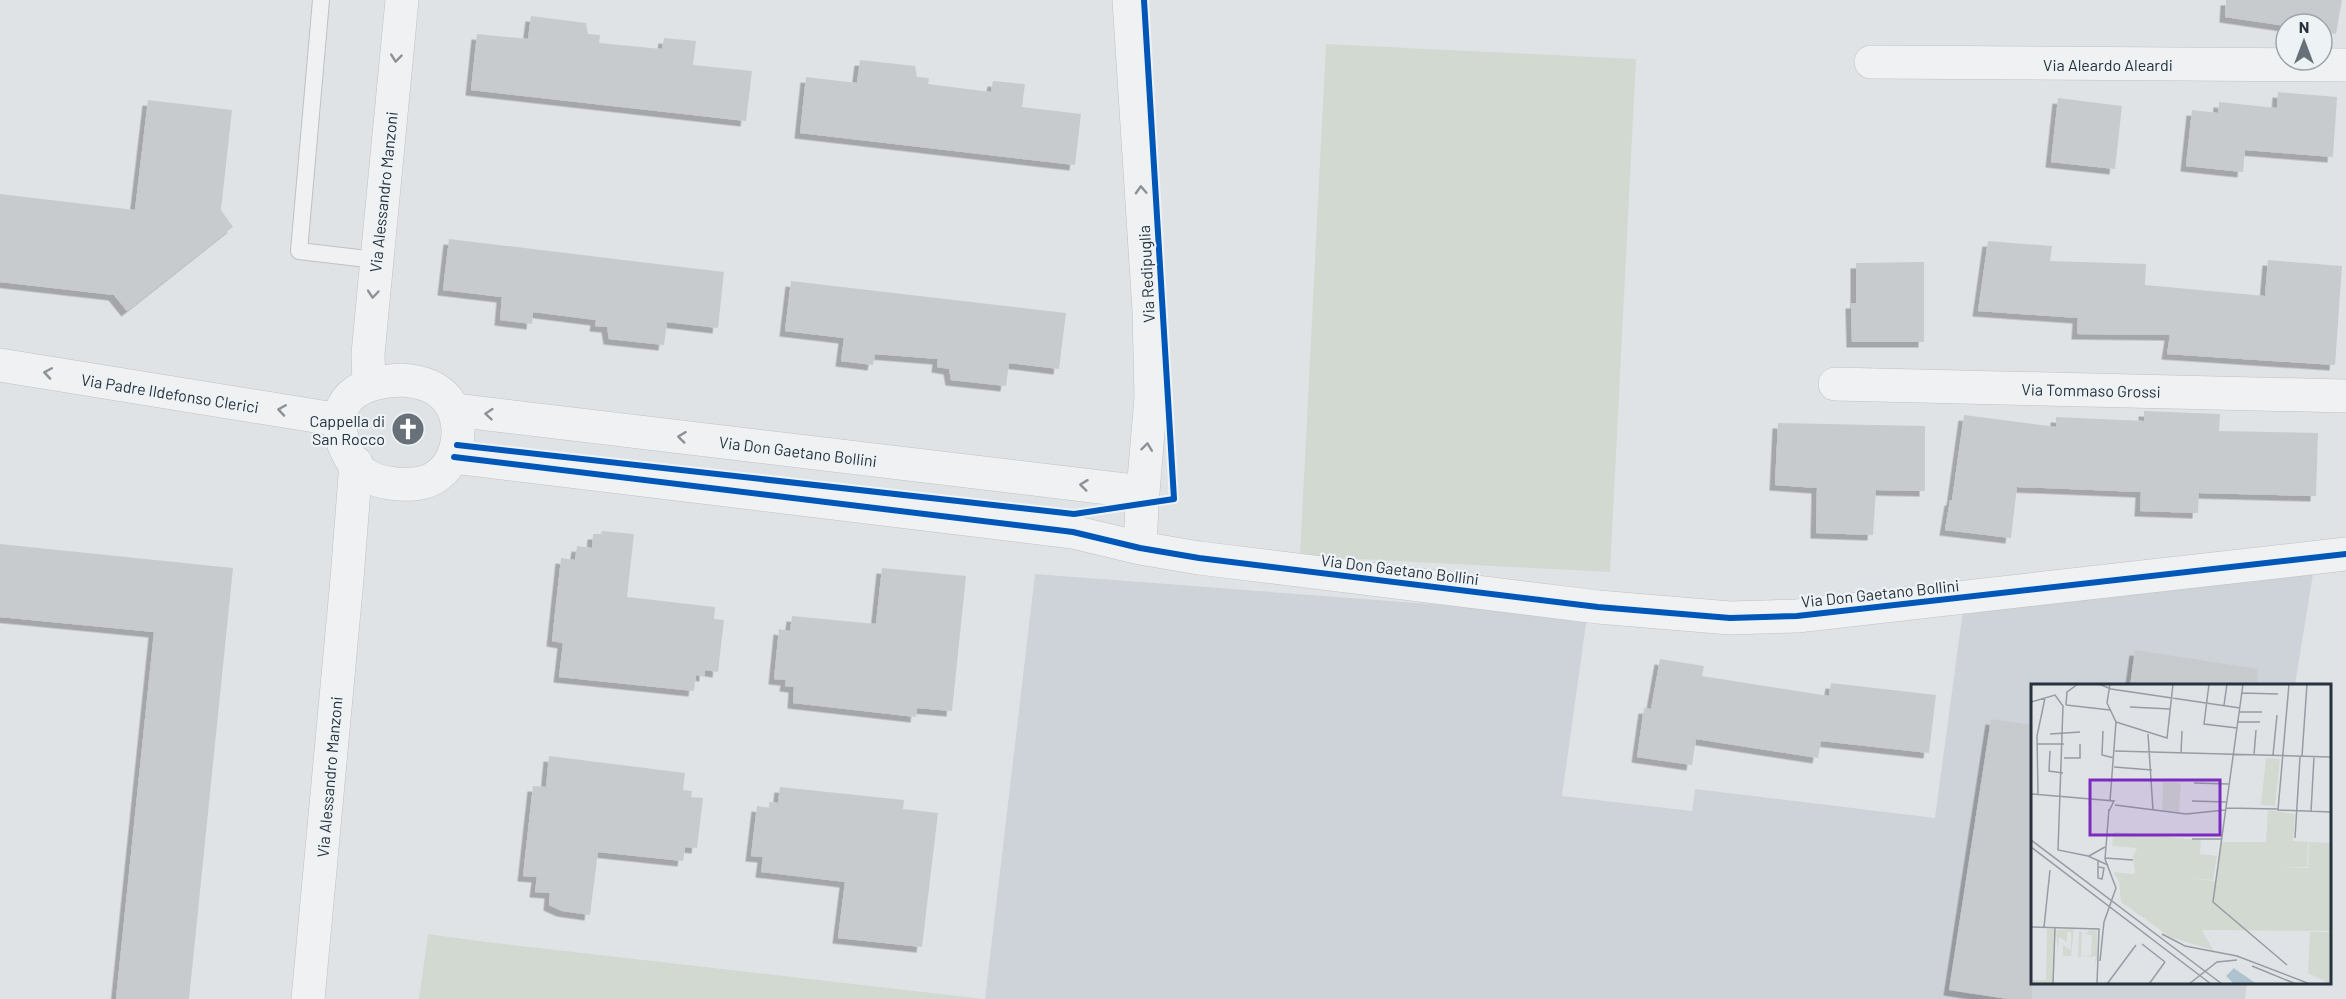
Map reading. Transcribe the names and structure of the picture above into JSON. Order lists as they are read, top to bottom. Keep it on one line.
{"streets":{"street":["Via Aleardo Aleardi","Via Alessandro Manzoni","Via Redipuglia","Via Tommaso Grossi","Via Padre Ildefonso Clerici","Via Don Gaetano Bollini"]},"crossings":[["Via Alessandro Manzoni","Via Padre Ildefonso Clerici"],["Via Alessandro Manzoni","Via Don Gaetano Bollini"],["Via Redipuglia","Via Don Gaetano Bollini"],["Via Padre Ildefonso Clerici","Via Don Gaetano Bollini"]],"one_way":["Via Alessandro Manzoni","Via Redipuglia","Via Padre Ildefonso Clerici"],"places":{"church":["Cappella di San Rocco"]},"north":"top"}
